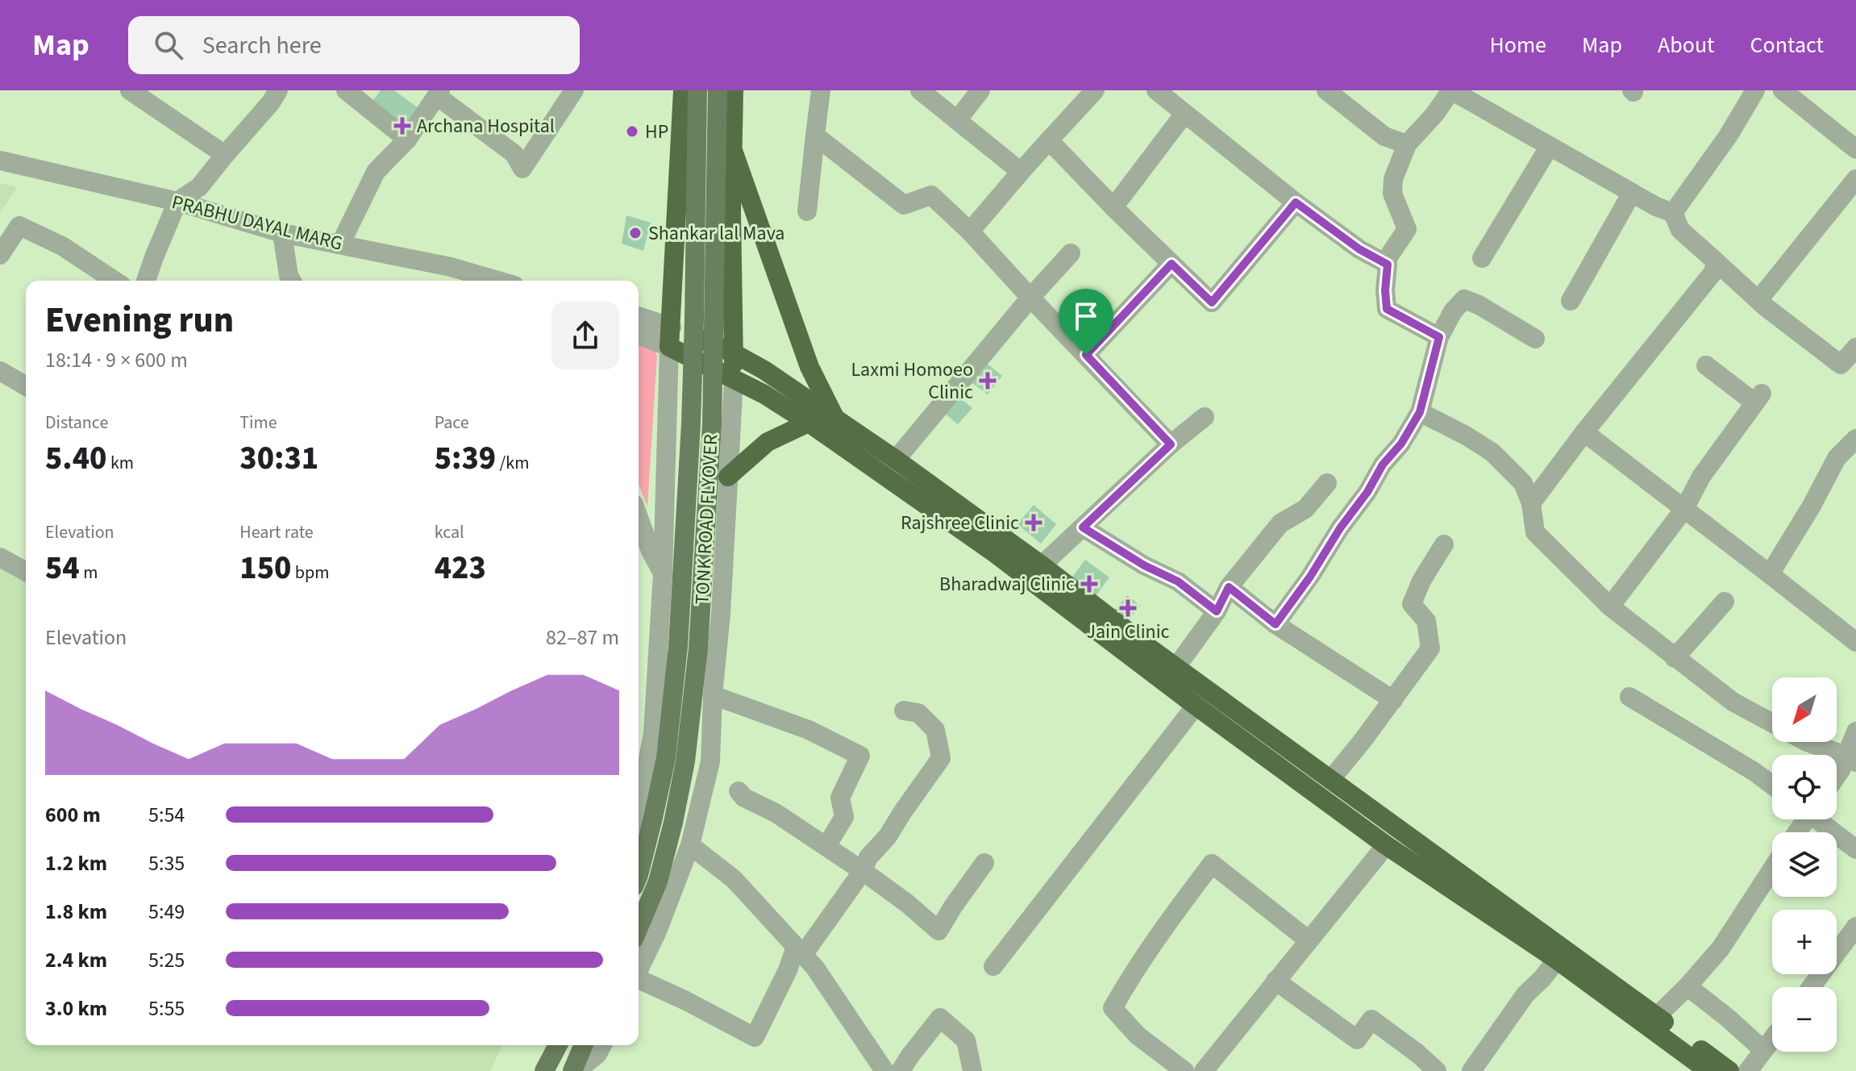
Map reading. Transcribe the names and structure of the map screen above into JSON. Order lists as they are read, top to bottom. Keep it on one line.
{"streets":{"main road":["TONK ROAD FLYOVER"],"street":["PRABHU DAYAL MARG"]},"places":{"health":["Archana Hospital","Laxmi Homoeo Clinic","Rajshree Clinic","Bharadwaj Clinic","Jain Clinic"],"other":["HP","Shankar lal Mava"]},"north":"bottom left","page":{"header":"Map","search":"Search here","nav":["Home","Map","About","Contact"],"heading":["Evening run","18:14 · 9 × 600 m"],"stats":[["Distance","5.40 km"],["Time","30:31"],["Pace","5:39 /km"],["Elevation","54 m"],["Heart rate","150 bpm"],["kcal","423"]],"chart":["Elevation","82–87 m"],"map_buttons":["+","−"],"list":[{"name":"600 m","note":"5:54"},{"name":"1.2 km","note":"5:35"},{"name":"1.8 km","note":"5:49"},{"name":"2.4 km","note":"5:25"},{"name":"3.0 km","note":"5:55"}]}}
